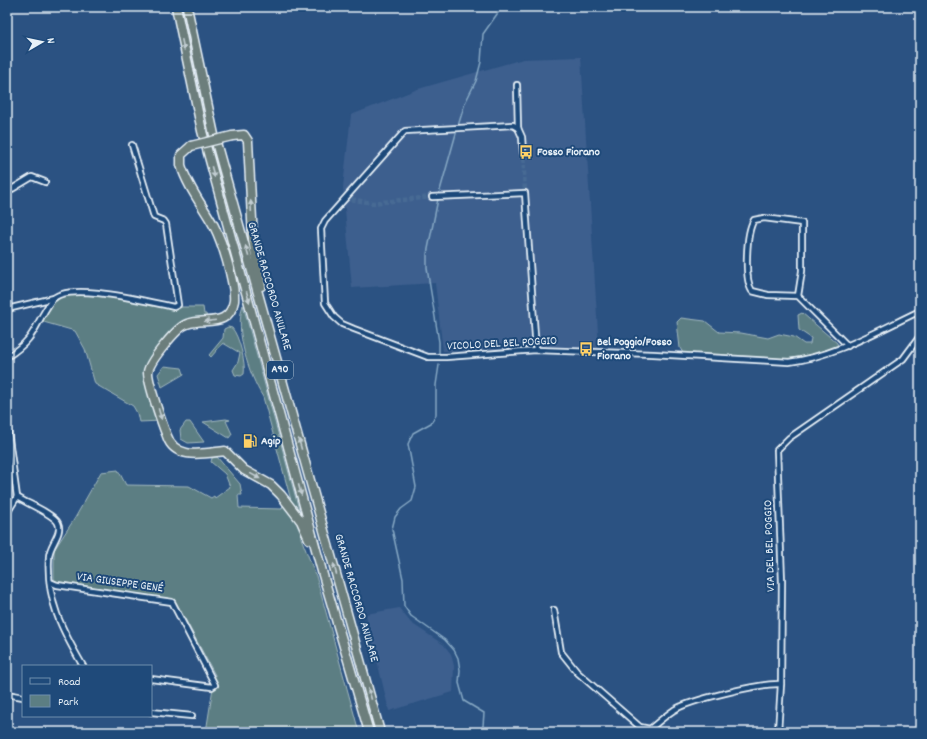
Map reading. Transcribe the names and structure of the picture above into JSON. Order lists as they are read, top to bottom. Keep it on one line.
{"streets":{"highway":["GRANDE RACCORDO ANULARE","A90"],"street":["VICOLO DEL BEL POGGIO","VIA DEL BEL POGGIO","VIA GIUSEPPE GENÉ"]},"places":{"bus stop":["Fosso Fiorano","Bel Poggio/Fosso Fiorano"],"fuel station":["Agip"]},"legend":["Road","Park"],"north":"right"}
